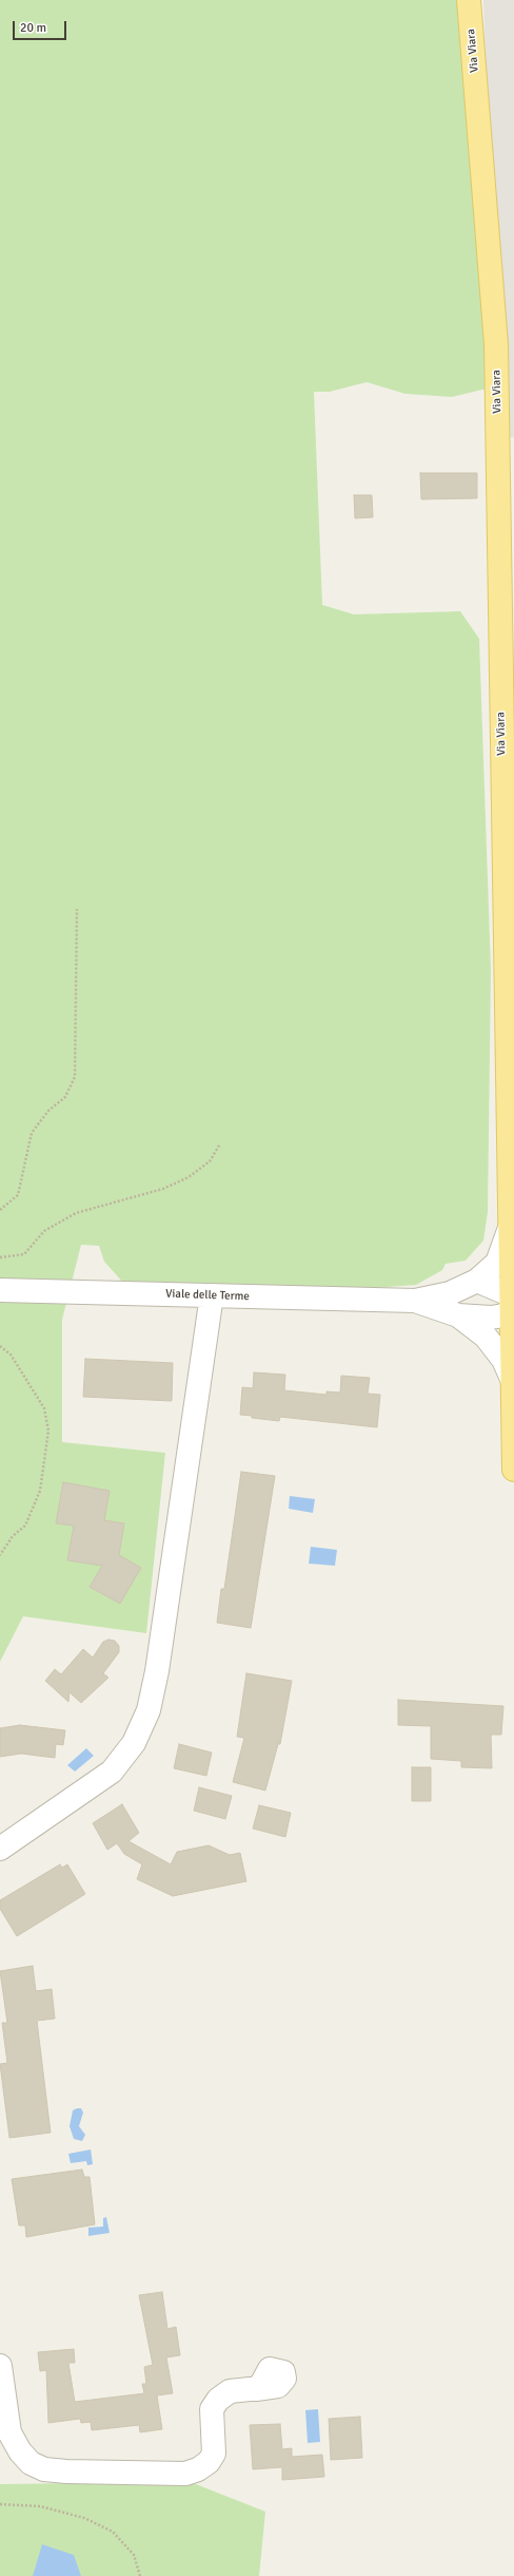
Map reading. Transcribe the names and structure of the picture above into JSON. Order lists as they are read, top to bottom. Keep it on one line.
{"streets":{"main road":["Via Viara"],"street":["Viale delle Terme"]},"crossings":[["Via Viara","Viale delle Terme"]],"scale_bar":"20 m"}
